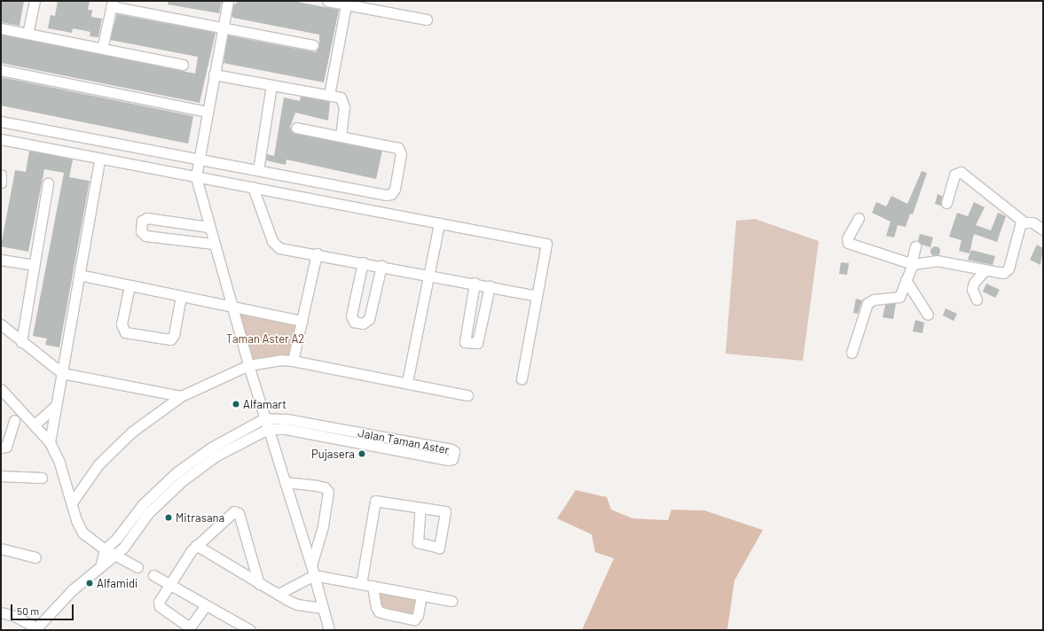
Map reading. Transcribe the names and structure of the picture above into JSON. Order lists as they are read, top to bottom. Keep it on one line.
{"streets":{"street":["Jalan Taman Aster"]},"parks":["Taman Aster A2"],"places":["Alfamart","Pujasera","Mitrasana","Alfamidi"],"scale_bar":"50 m"}
